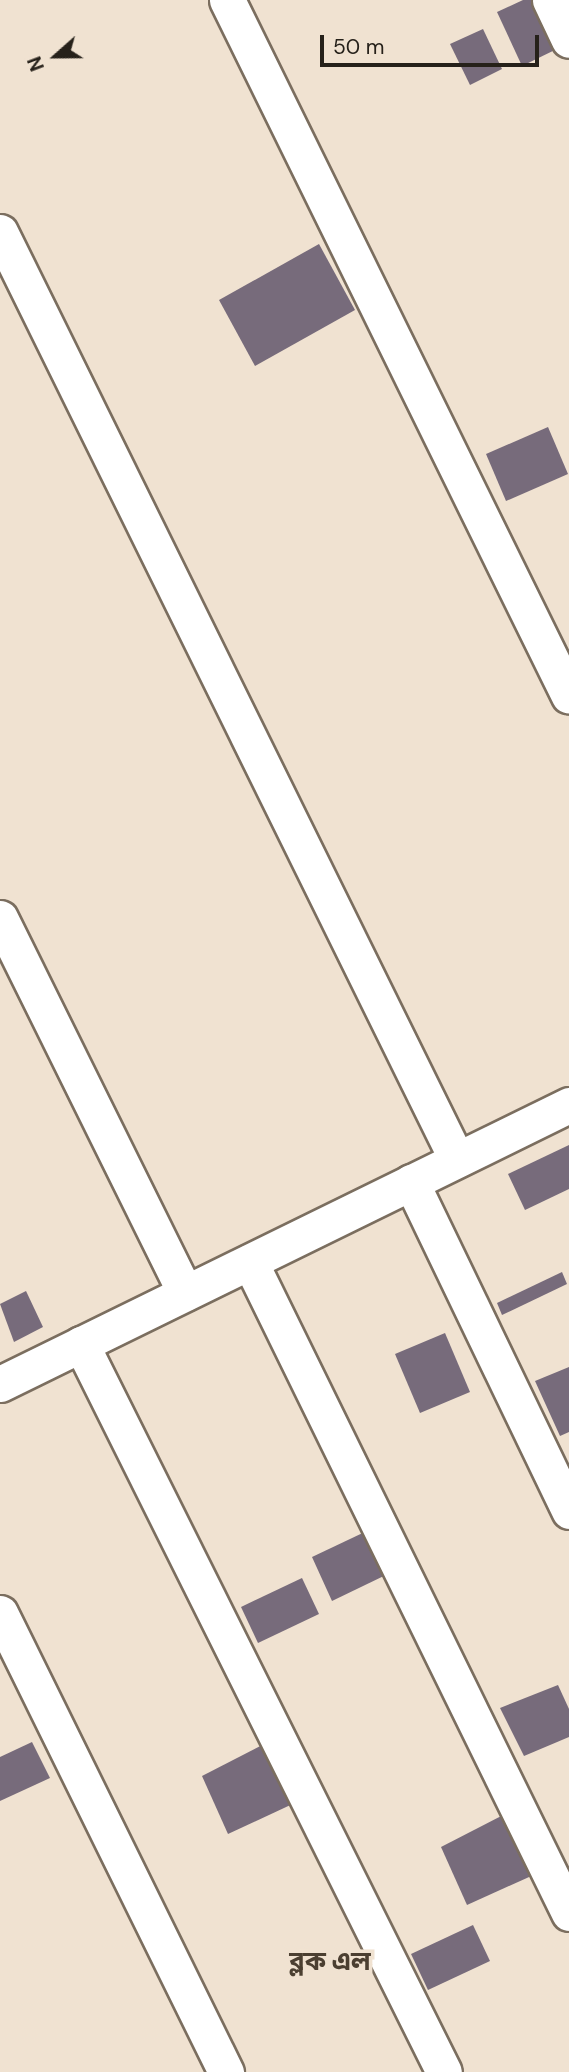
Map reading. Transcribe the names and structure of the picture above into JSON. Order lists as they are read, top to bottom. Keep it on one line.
{"districts":["ব্লক এল"],"scale_bar":"50 m","north":"left"}
